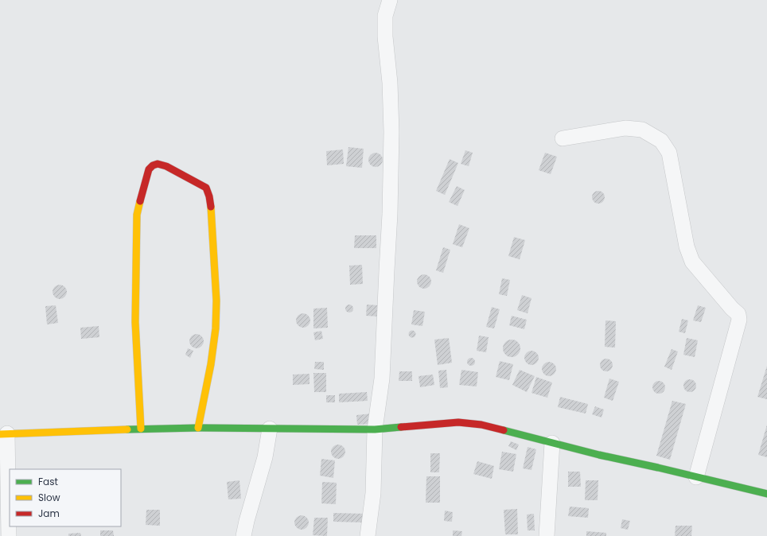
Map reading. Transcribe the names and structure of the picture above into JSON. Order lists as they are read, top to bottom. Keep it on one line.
{"legend":["Fast","Slow","Jam"]}
